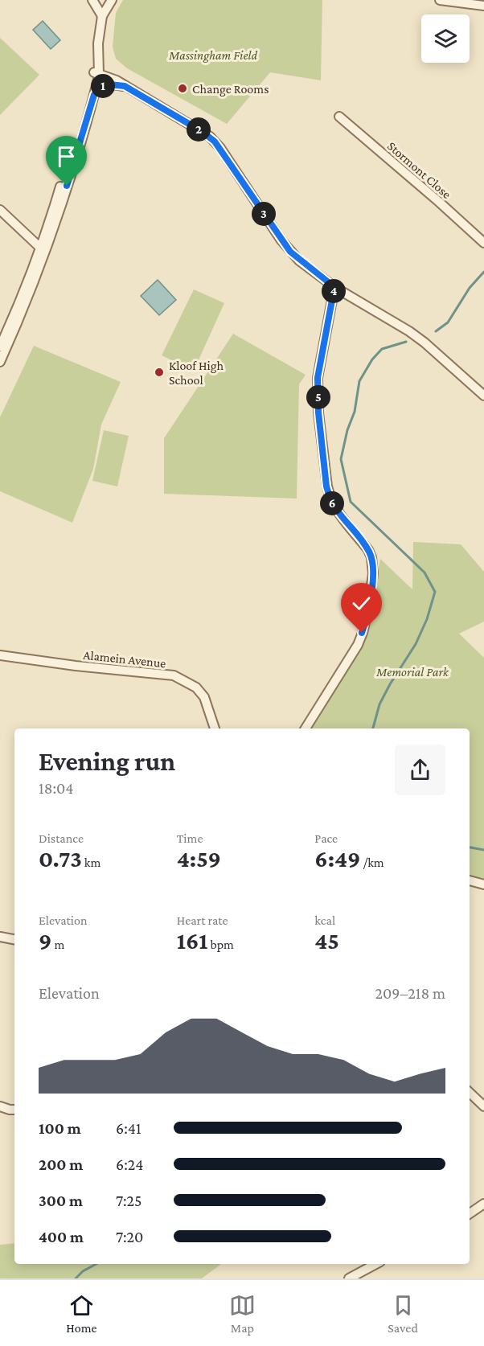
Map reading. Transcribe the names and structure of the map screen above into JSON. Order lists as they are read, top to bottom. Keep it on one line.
{"streets":{"street":["Stormont Close","Alamein Avenue"]},"parks":["Massingham Field","Memorial Park"],"places":["Change Rooms","Kloof High School"],"page":{"pins":["1","2","3","4","5","6"],"heading":["Evening run","18:04"],"stats":[["Distance","0.73 km"],["Time","4:59"],["Pace","6:49 /km"],["Elevation","9 m"],["Heart rate","161 bpm"],["kcal","45"]],"chart":["Elevation","209–218 m"],"list":[{"name":"100 m","note":"6:41"},{"name":"200 m","note":"6:24"},{"name":"300 m","note":"7:25"},{"name":"400 m","note":"7:20"}],"tabs":["Home","Map","Saved"]}}
